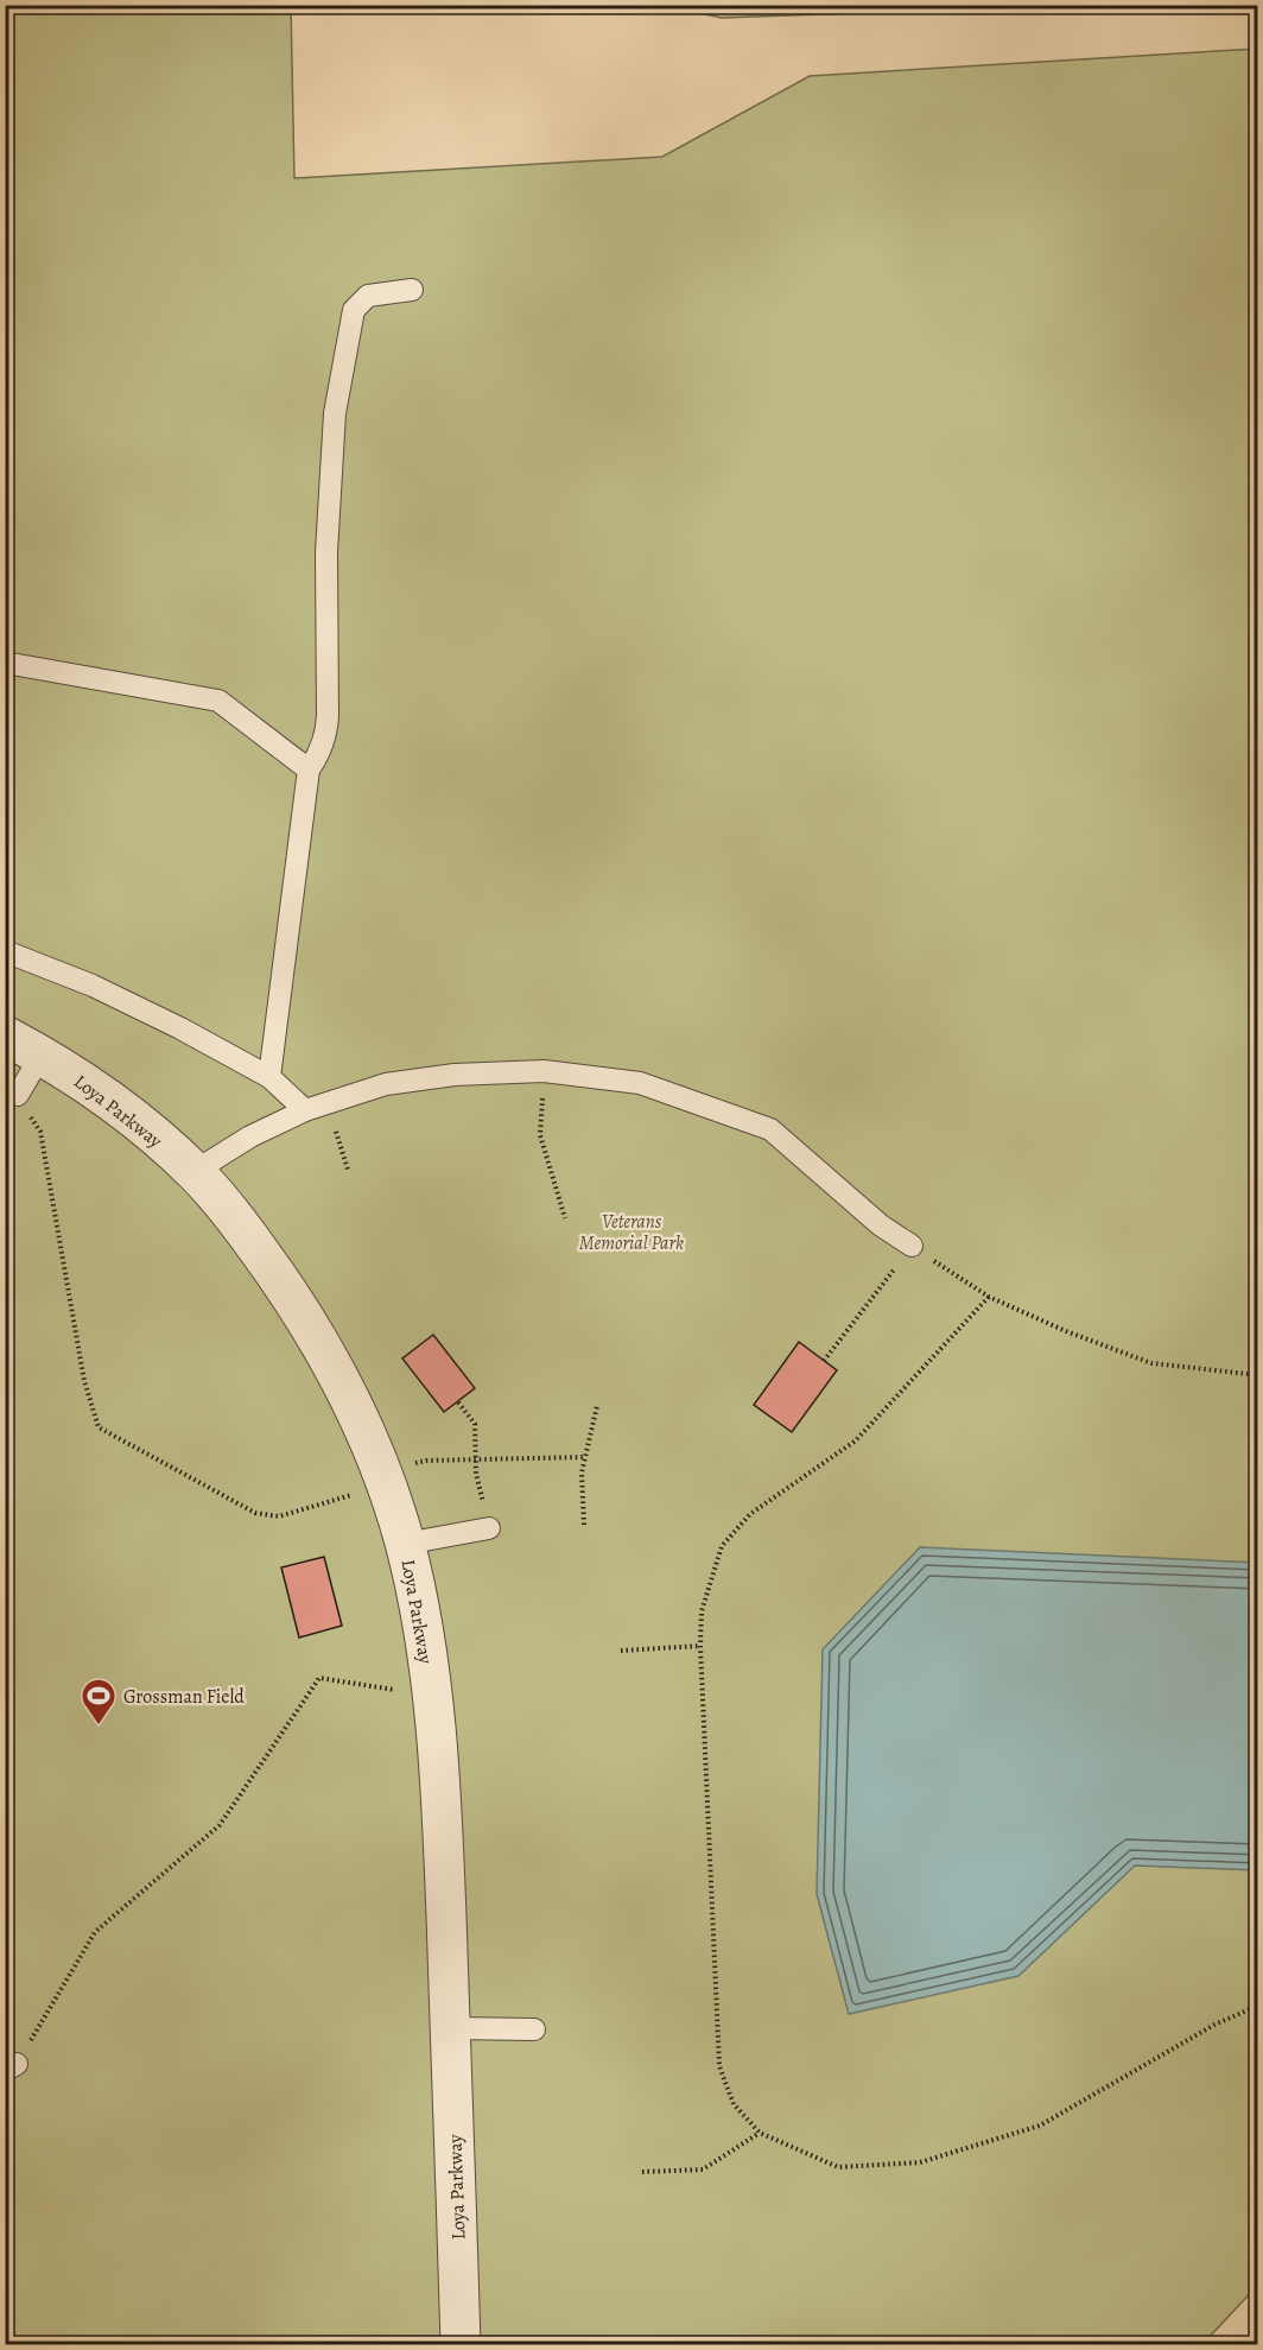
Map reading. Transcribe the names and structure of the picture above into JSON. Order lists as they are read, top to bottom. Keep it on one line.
{"streets":{"street":["Loya Parkway"]},"parks":["Veterans Memorial Park"],"places":{"sports":["Grossman Field"]}}
